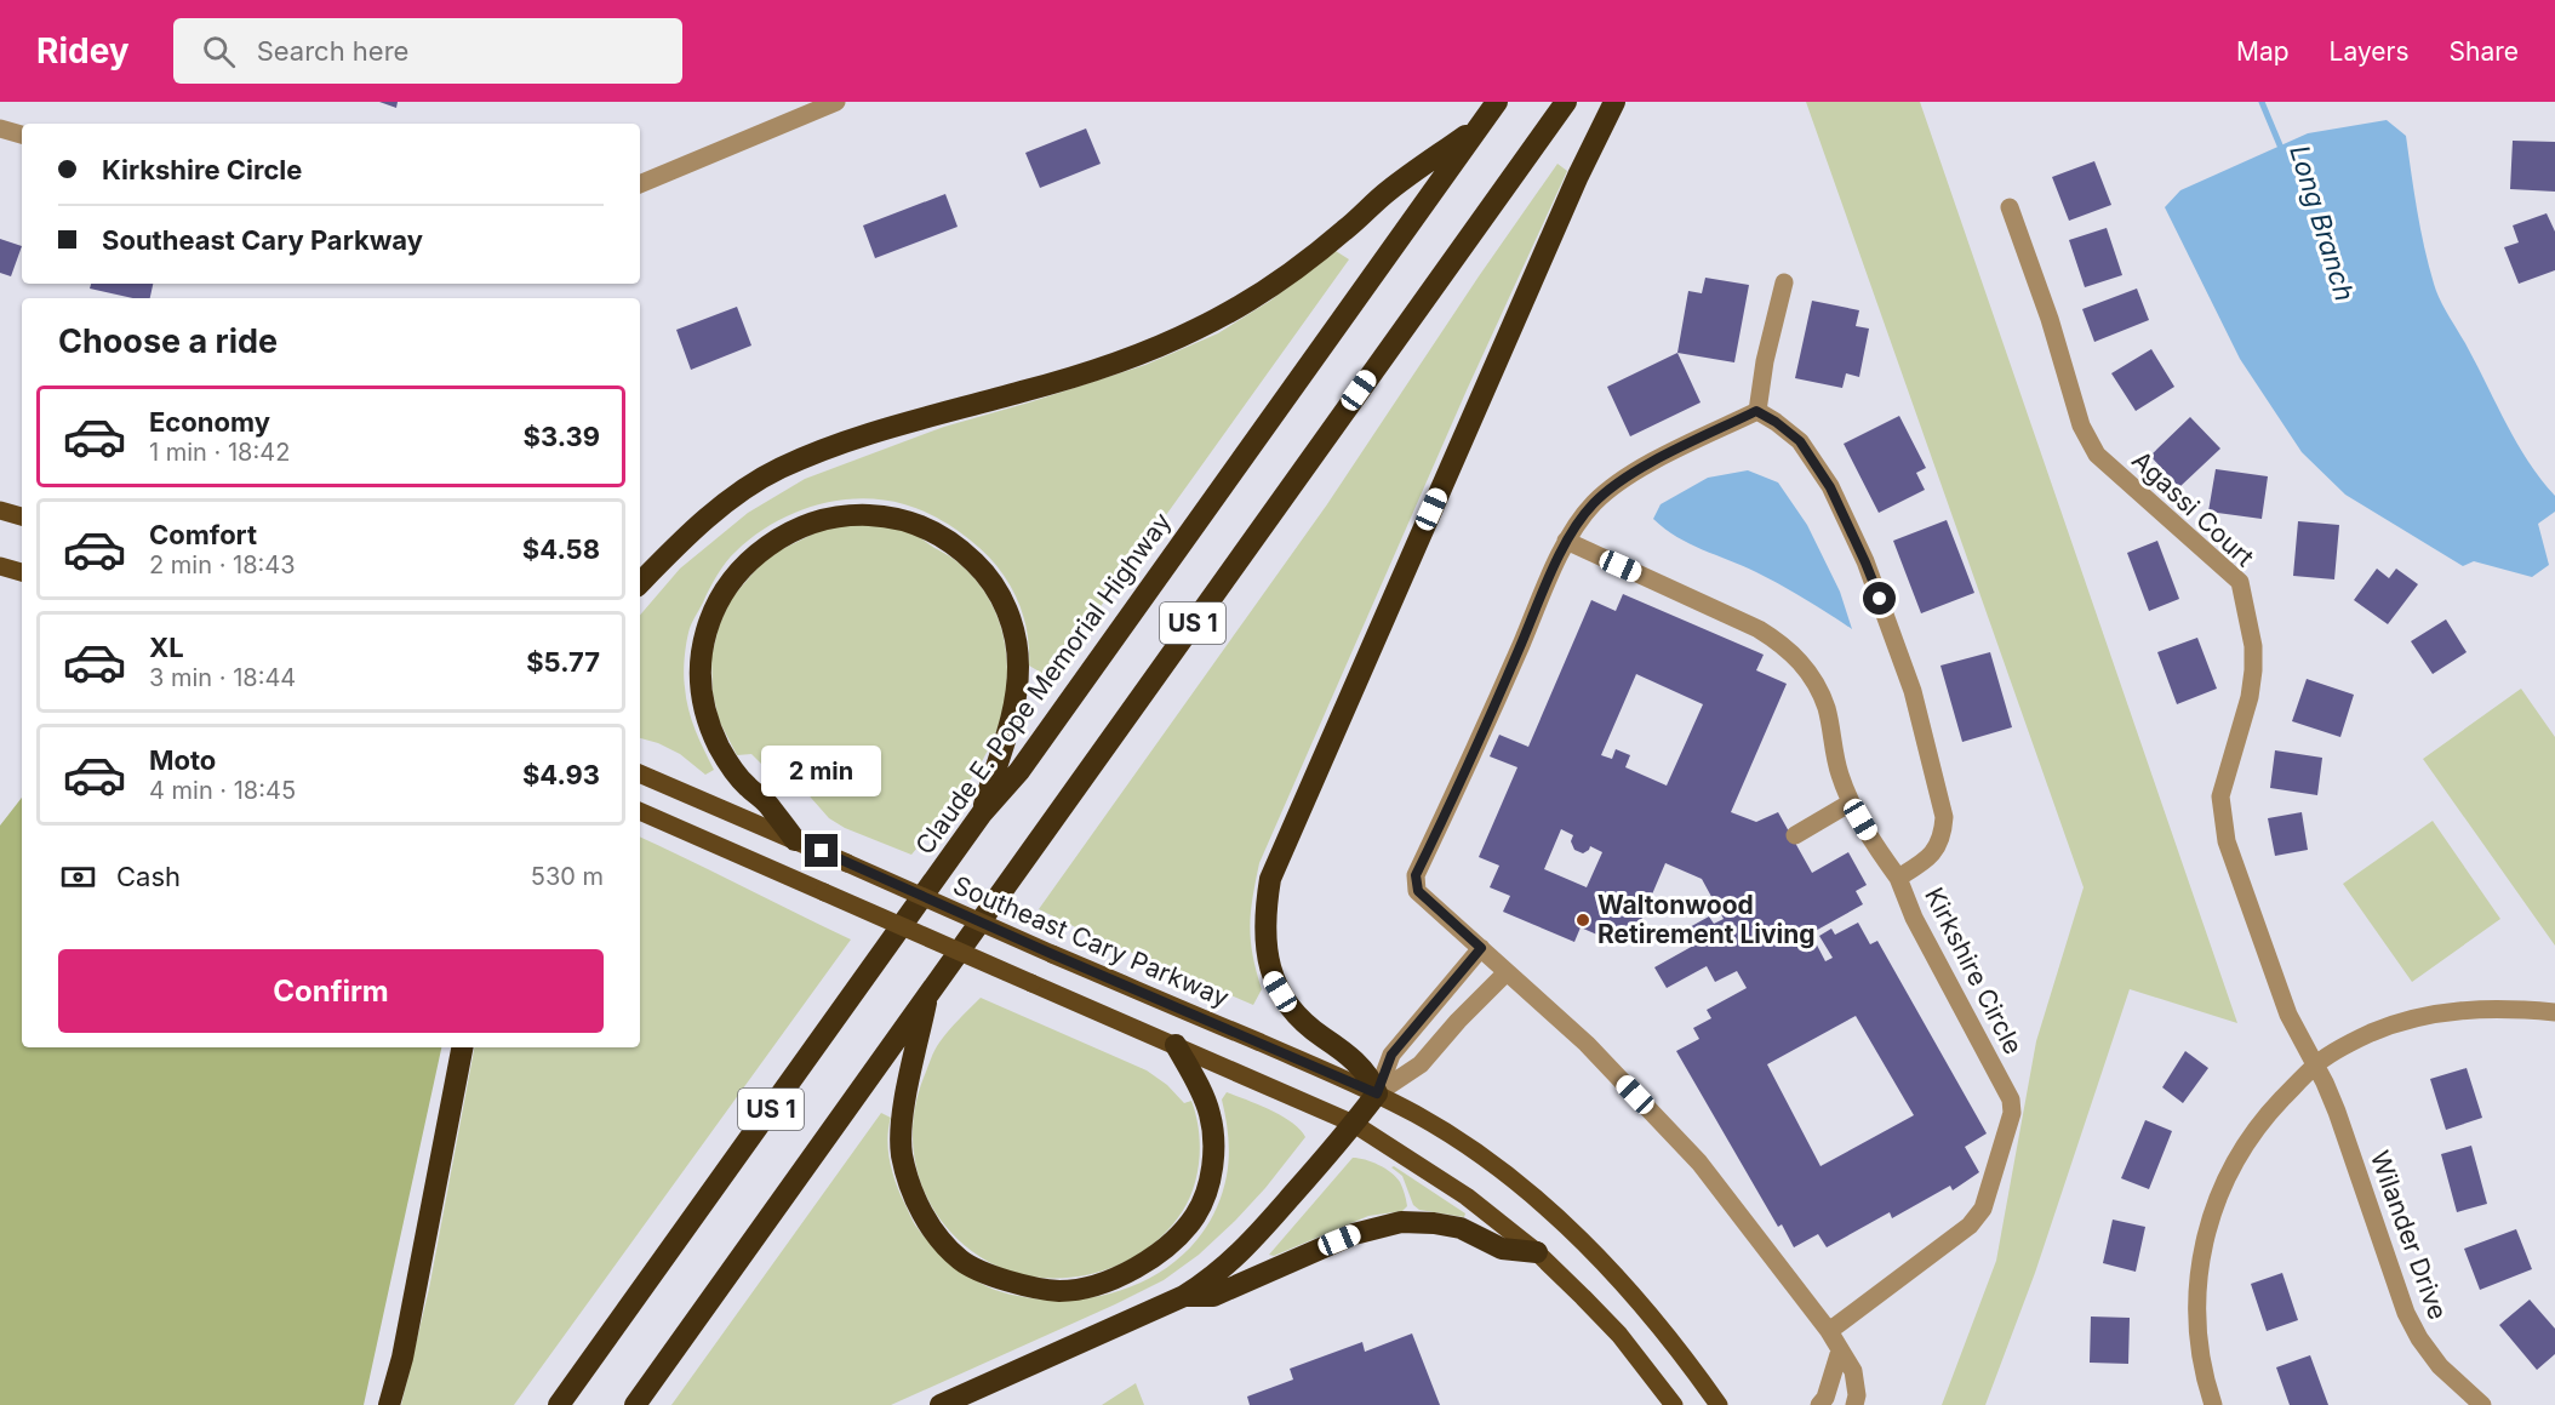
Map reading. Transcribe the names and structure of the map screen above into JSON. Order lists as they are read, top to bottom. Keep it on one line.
{"streets":{"highway":["US 1","Claude E. Pope Memorial Highway"],"main road":["Southeast Cary Parkway"],"street":["Agassi Court","Kirkshire Circle","Wilander Drive"]},"crossings":[["Agassi Court","Wilander Drive"]],"water":["Long Branch"],"places":["Waltonwood Retirement Living"],"page":{"header":"Ridey","search":"Search here","nav":["Map","Layers","Share"],"banner":["Kirkshire Circle","Southeast Cary Parkway"],"heading":"Choose a ride","list":[{"name":"Economy","note":"1 min · 18:42","value":"$3.39"},{"name":"Comfort","note":"2 min · 18:43","value":"$4.58"},{"name":"XL","note":"3 min · 18:44","value":"$5.77"},{"name":"Moto","note":"4 min · 18:45","value":"$4.93"}],"bubble":"2 min","pay":["Cash","530 m"],"buttons":"Confirm"}}
